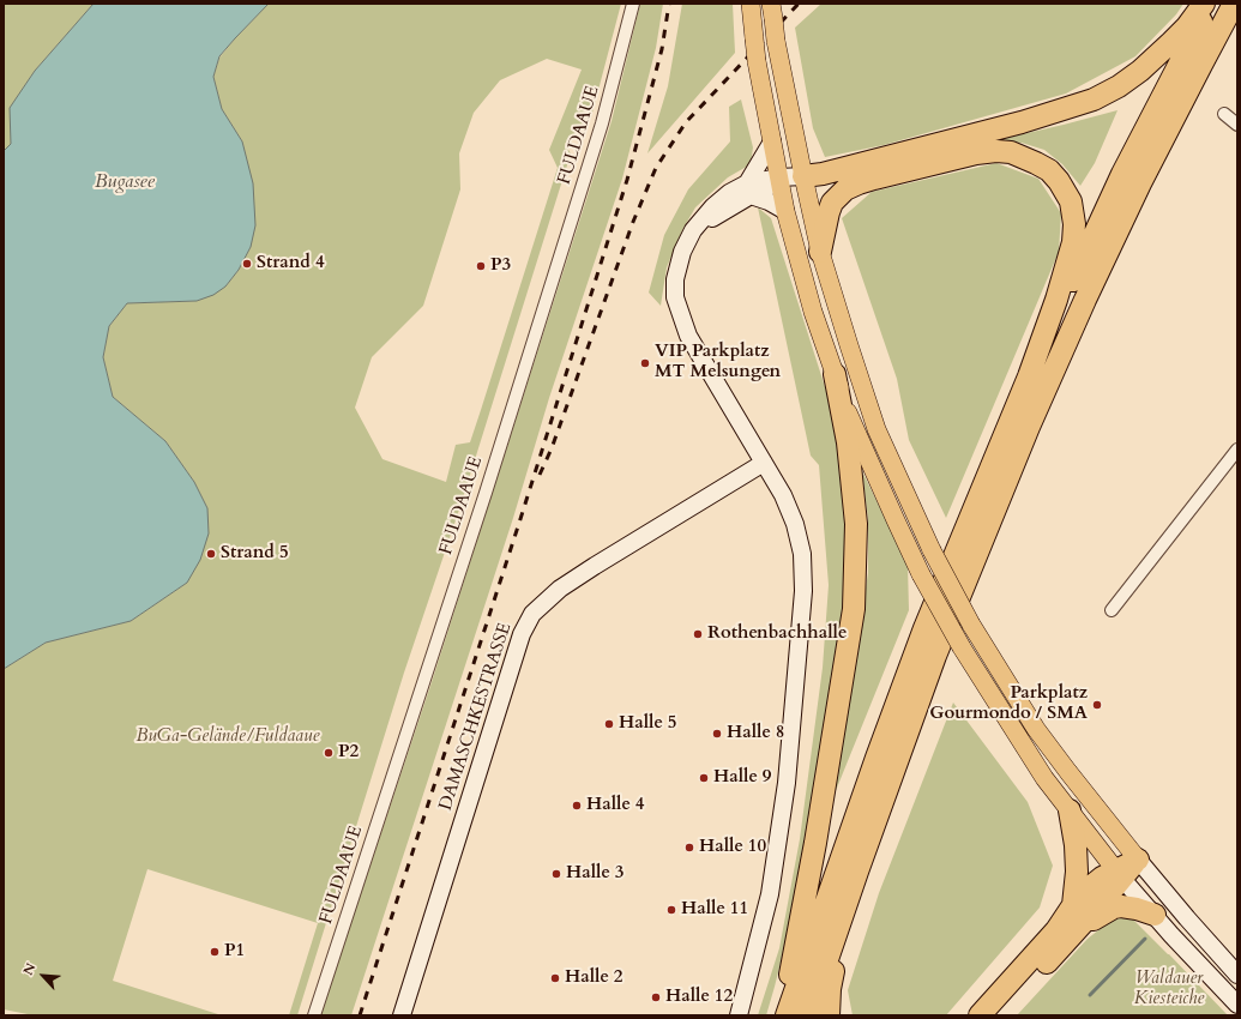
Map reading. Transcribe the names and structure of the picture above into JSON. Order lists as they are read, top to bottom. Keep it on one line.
{"streets":{"street":["FULDAAUE","DAMASCHKESTRASSE"]},"water":["Bugasee"],"parks":["BuGa-Gelände/Fuldaaue","Waldauer Kiesteiche"],"places":["Strand 4","P3","VIP Parkplatz MT Melsungen","Strand 5","Rothenbachhalle","Parkplatz Gourmondo / SMA","Halle 5","Halle 8","P2","Halle 9","Halle 4","Halle 10","Halle 3","Halle 11","P1","Halle 2","Halle 12"],"north":"top left"}
